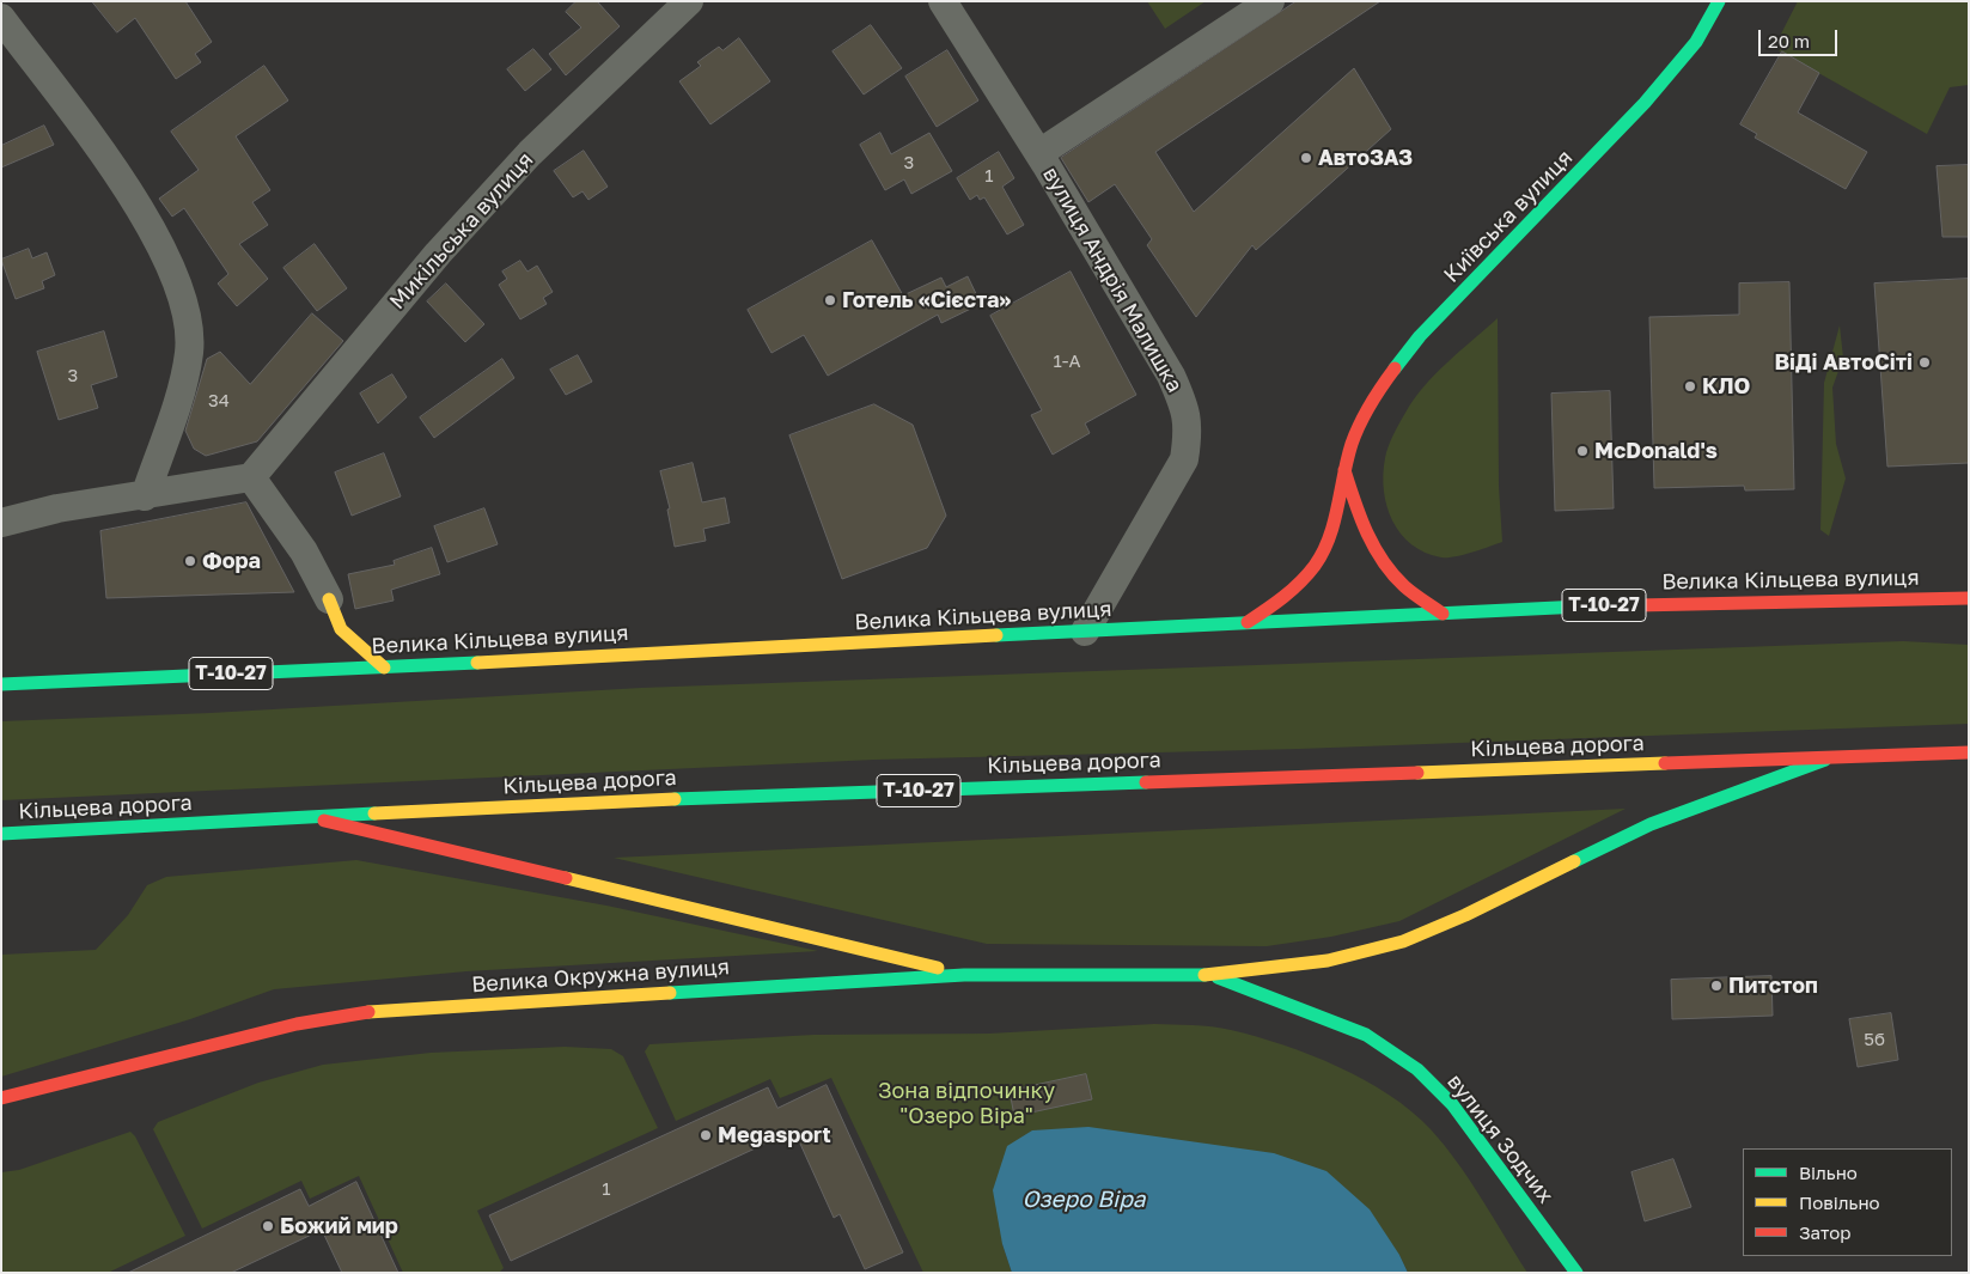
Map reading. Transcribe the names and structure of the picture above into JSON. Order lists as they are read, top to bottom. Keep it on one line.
{"streets":{"main road":["Київська вулиця","Велика Кільцева вулиця","Т-10-27","Кільцева дорога","Велика Окружна вулиця","вулиця Зодчих"],"street":["Микільська вулиця","вулиця Андрія Малишка"]},"crossings":[["Київська вулиця","Велика Кільцева вулиця"],["вулиця Андрія Малишка","Велика Кільцева вулиця"],["Велика Окружна вулиця","вулиця Зодчих"]],"water":["Озеро Віра"],"parks":["Зона відпочинку \"Озеро Віра\""],"places":["АвтоЗАЗ","Готель «Сієста»","ВіДі АвтоСіті","КЛО","McDonald's","Фора","Питстоп","Megasport","Божий мир"],"house_numbers":["3","1","1-А","3","34","5б","1"],"legend":["Вільно","Повільно","Затор"],"scale_bar":"20 m"}
